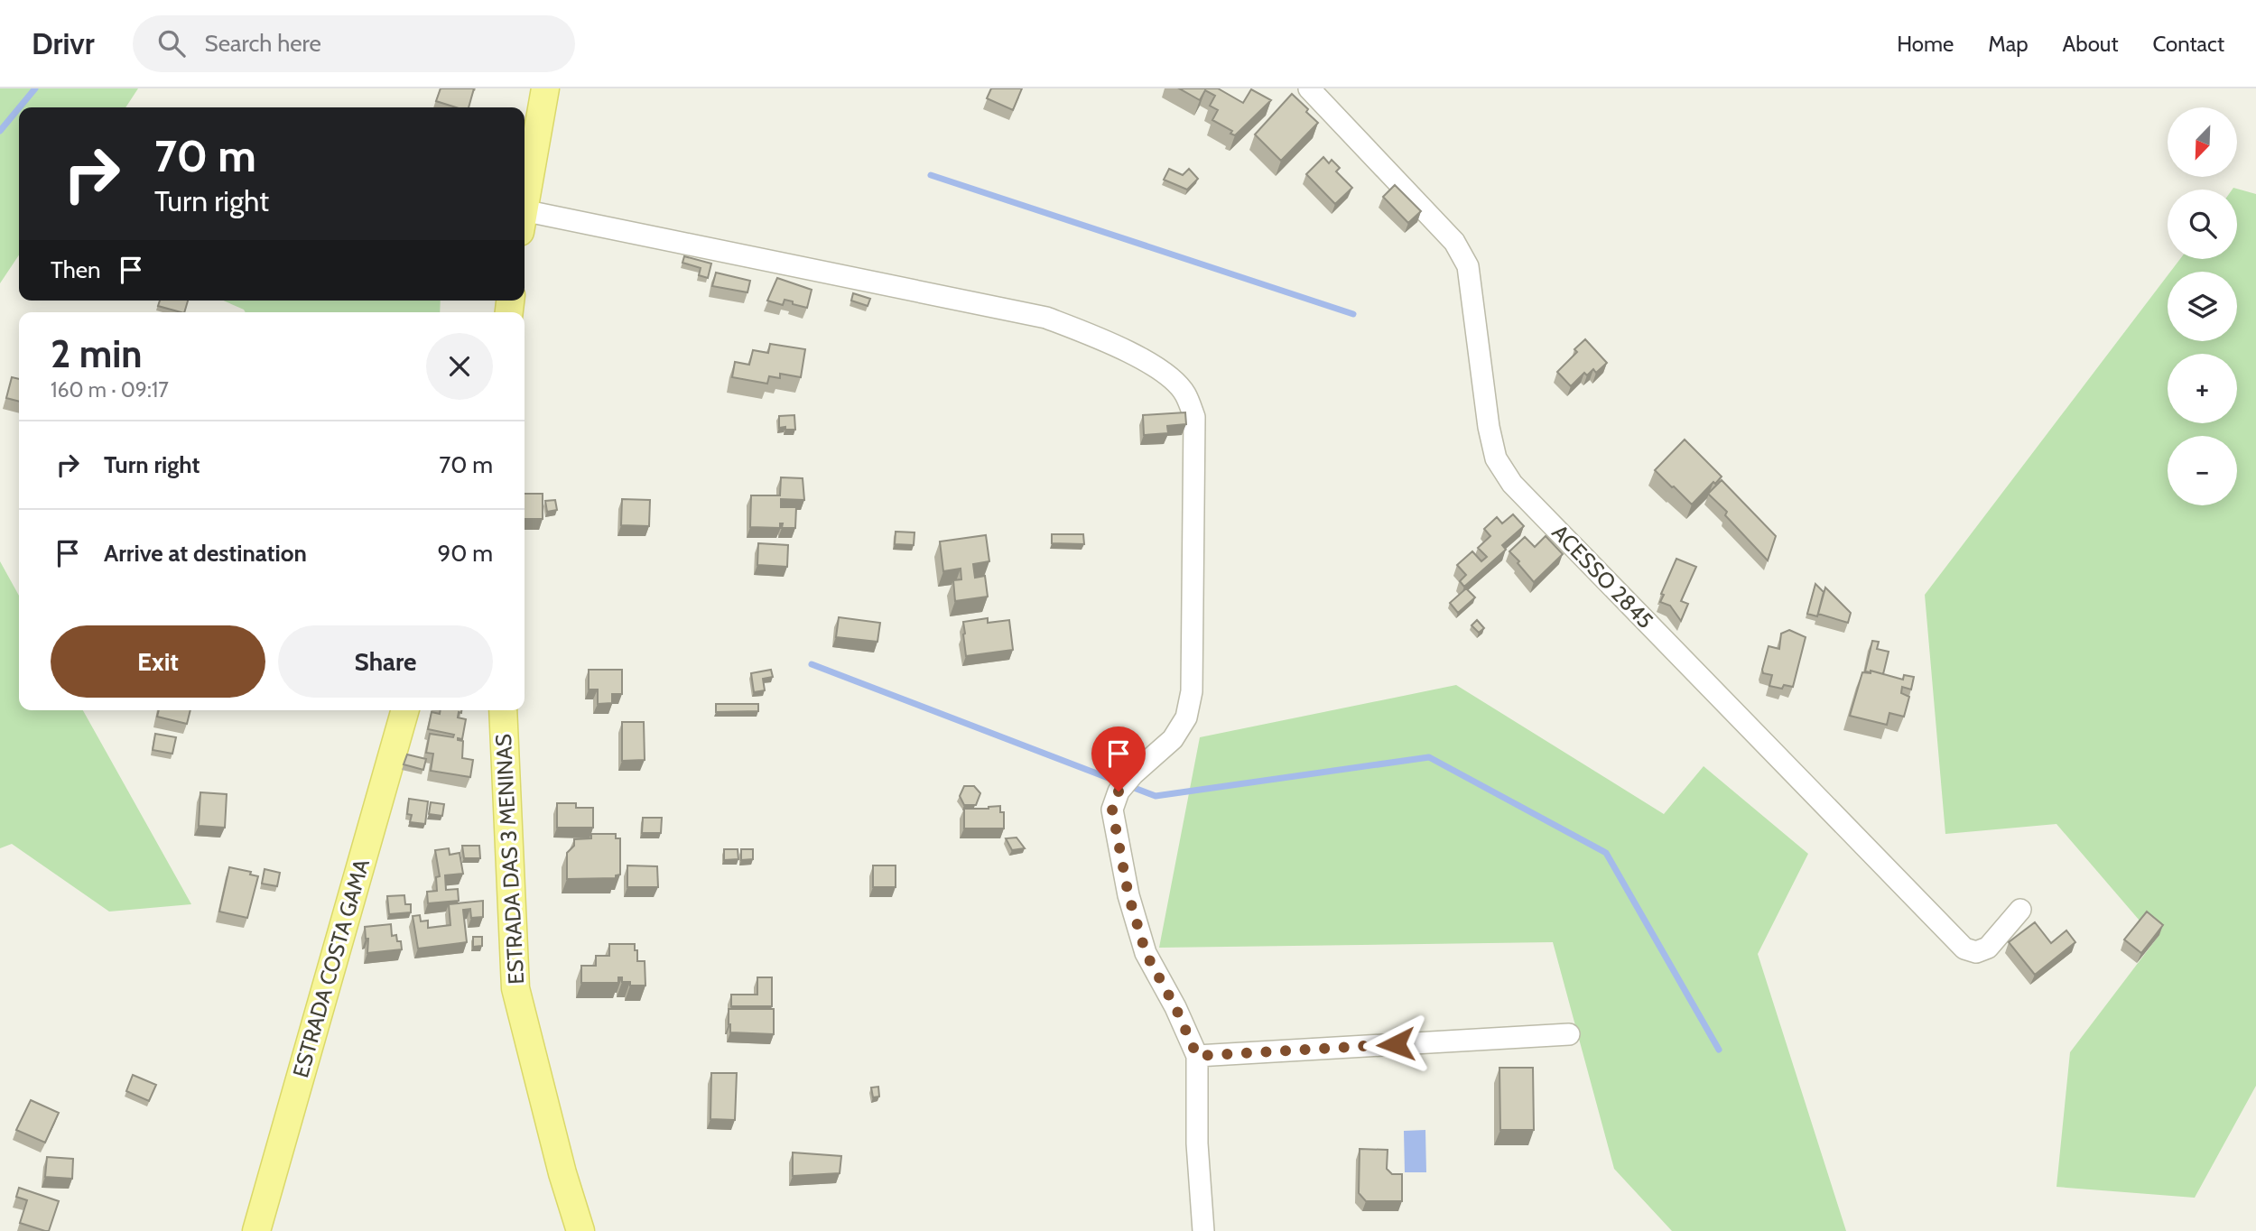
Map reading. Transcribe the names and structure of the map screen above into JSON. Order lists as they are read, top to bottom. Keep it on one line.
{"streets":{"main road":["ESTRADA DAS 3 MENINAS","ESTRADA COSTA GAMA"],"street":["ACESSO 2845"]},"north":"bottom left","page":{"header":"Drivr","search":"Search here","nav":["Home","Map","About","Contact"],"map_buttons":["+","−"],"turn":["70 m","Turn right"],"then":"Then","heading":["2 min","160 m · 09:17"],"list":[{"name":"Turn right","value":"70 m"},{"name":"Arrive at destination","value":"90 m"}],"buttons":["Exit","Share"]}}
